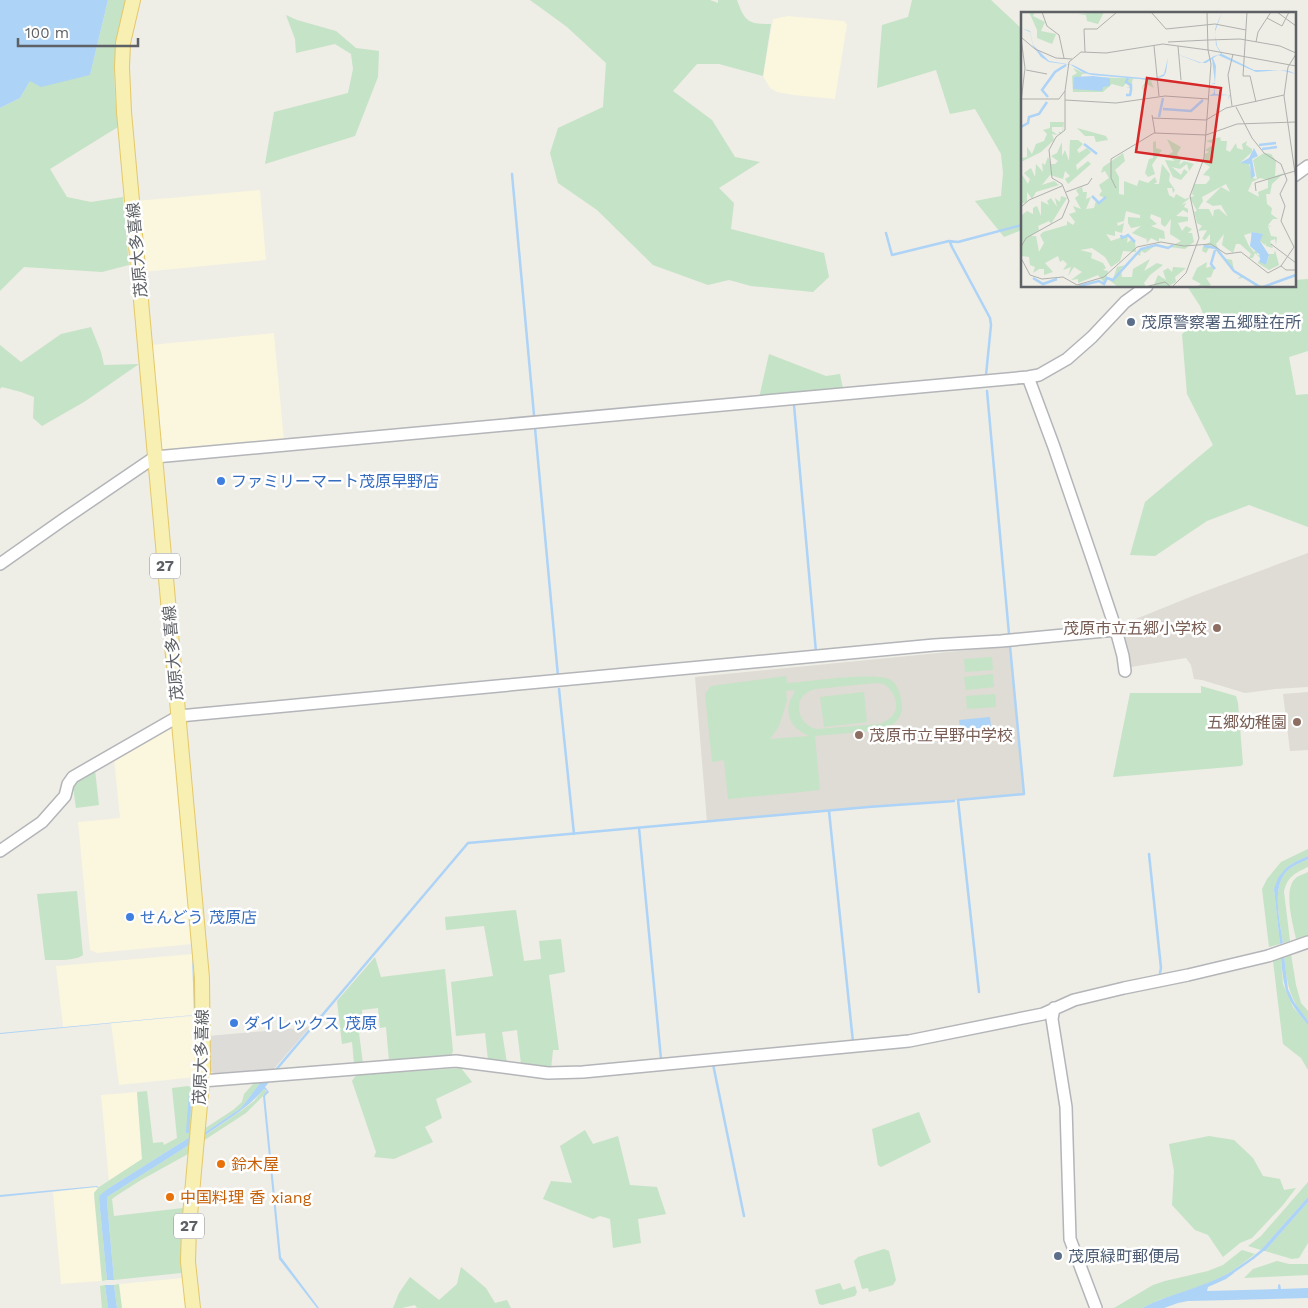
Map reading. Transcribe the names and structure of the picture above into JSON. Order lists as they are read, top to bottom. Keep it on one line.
{"streets":{"main road":["茂原大多喜線","27"]},"places":["茂原警察署五郷駐在所","ファミリーマート茂原早野店","茂原市立五郷小学校","五郷幼稚園","茂原市立早野中学校","せんどう 茂原店","ダイレックス 茂原","鈴木屋","中国料理 香 xiang","茂原緑町郵便局"],"scale_bar":"100 m"}
